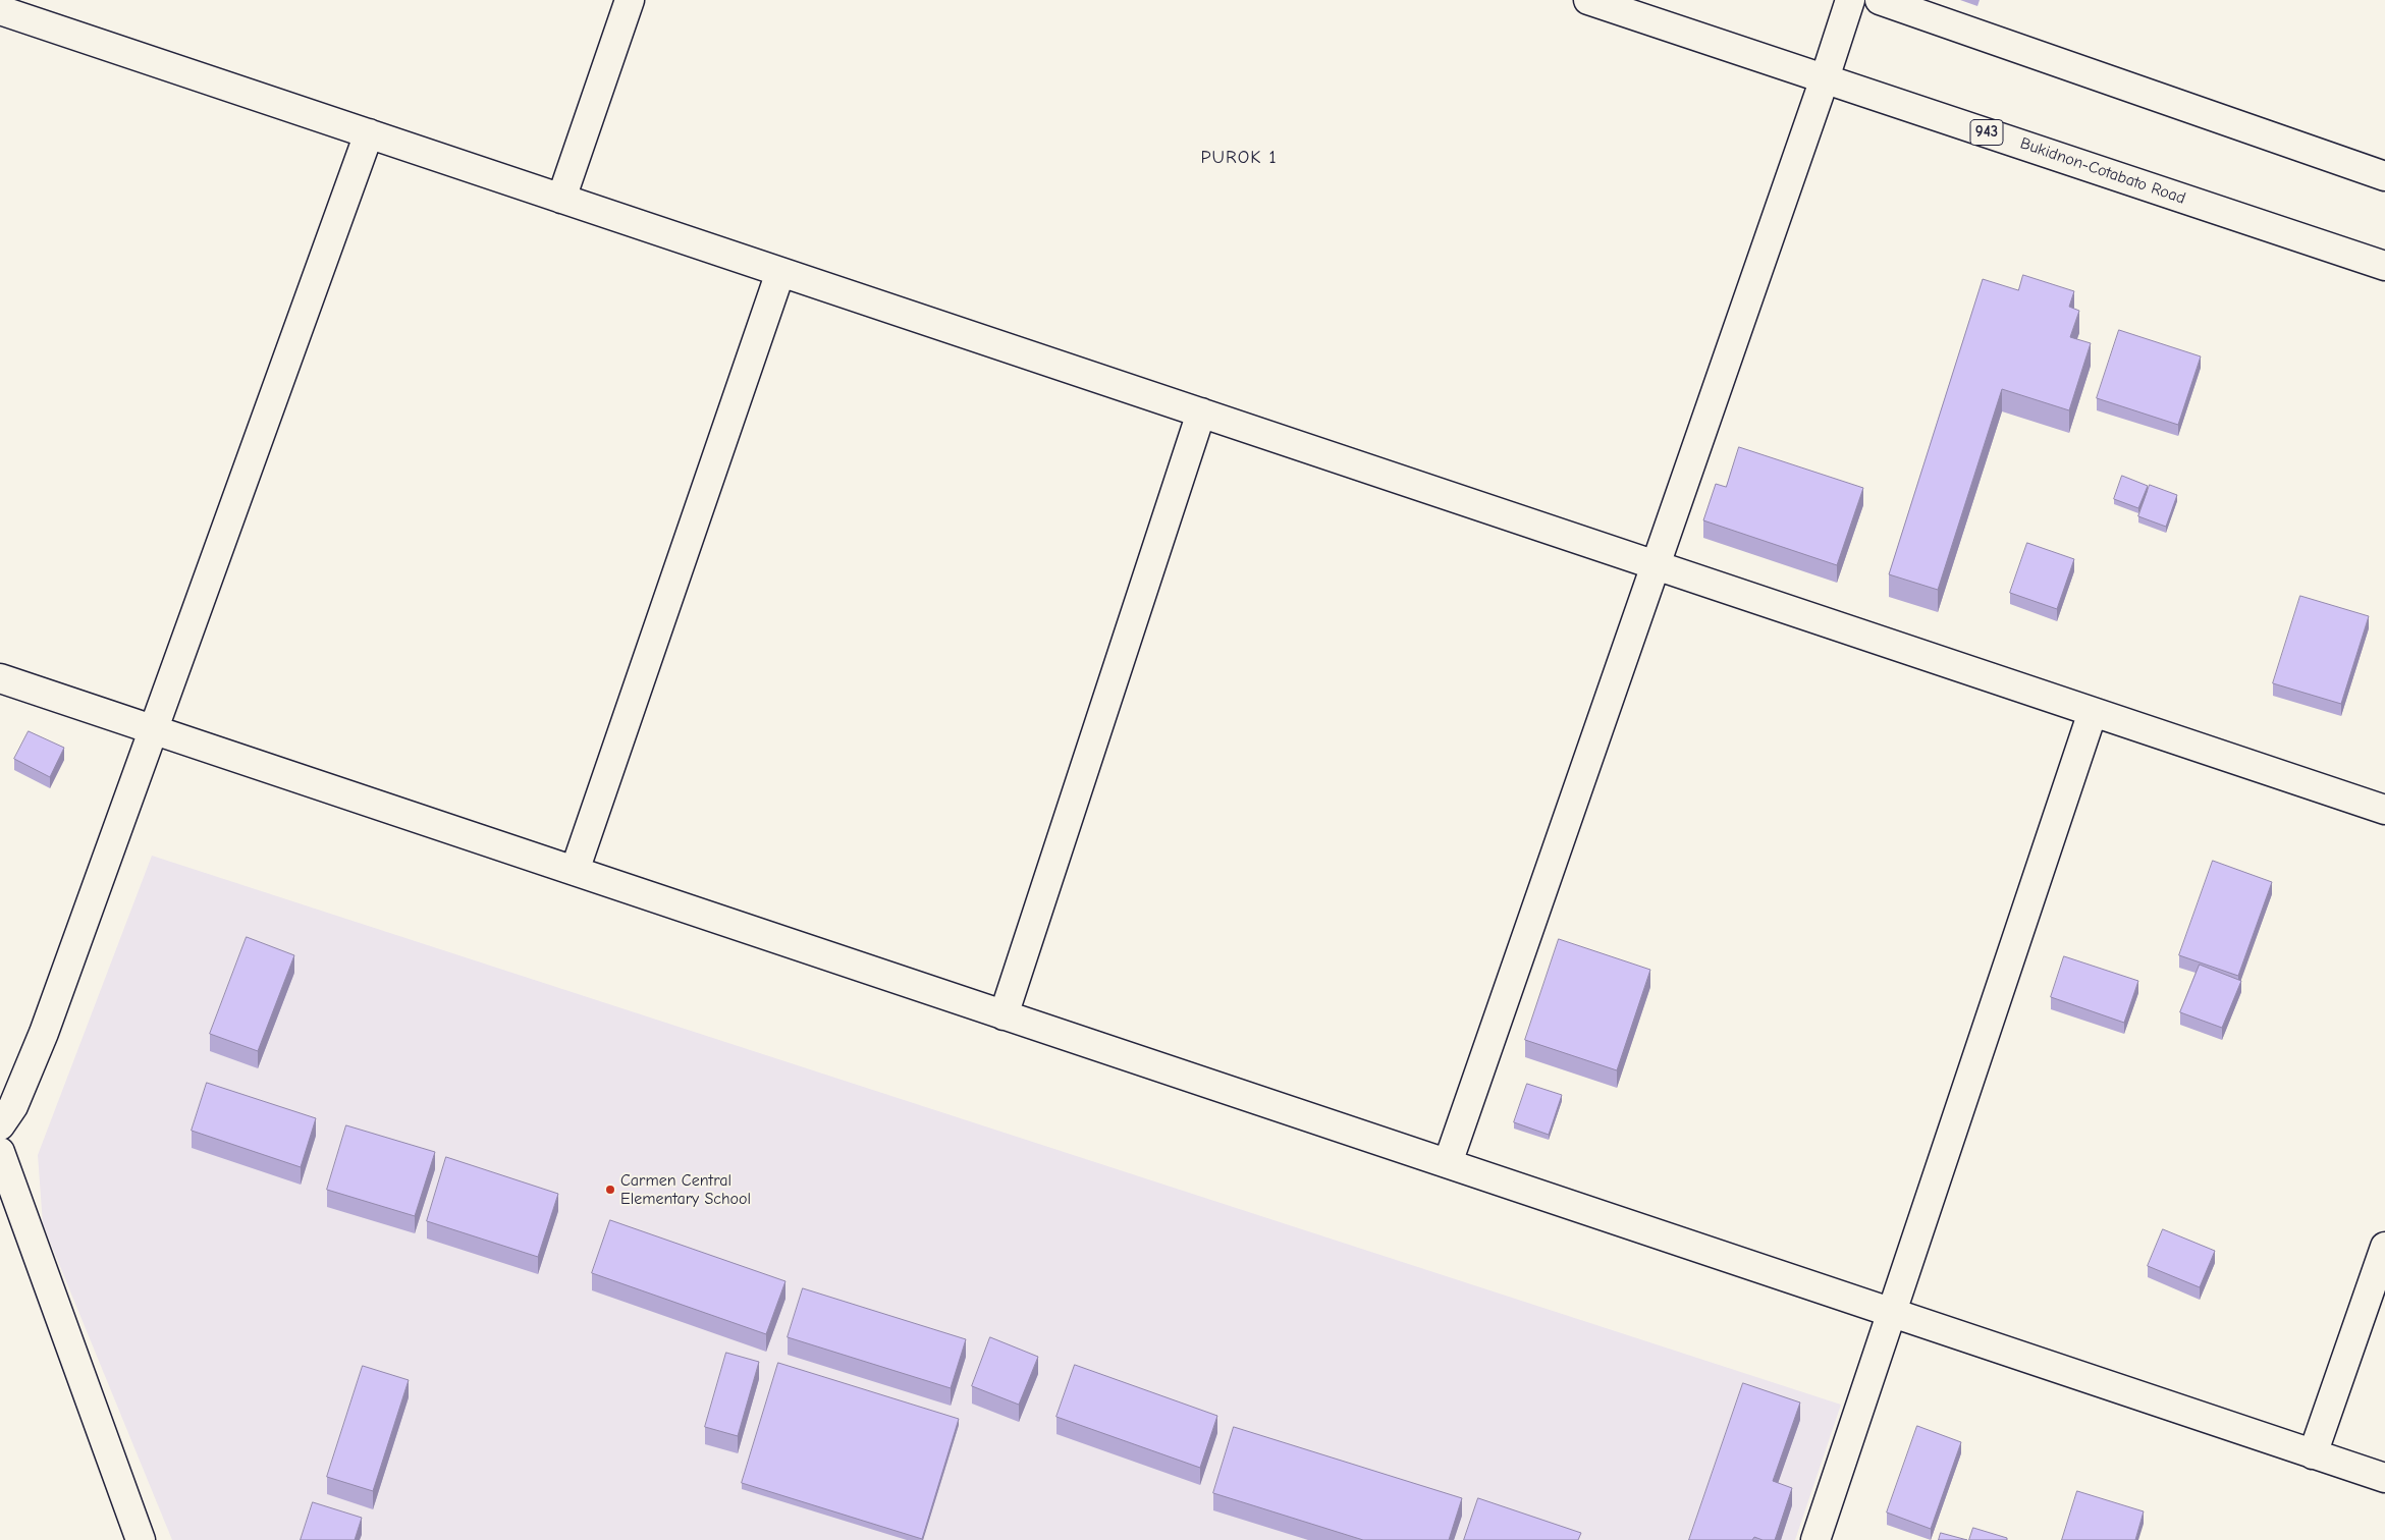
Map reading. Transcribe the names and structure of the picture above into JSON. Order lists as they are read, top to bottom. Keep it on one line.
{"streets":{"main road":["943","Bukidnon-Cotabato Road"]},"districts":["PUROK 1"],"places":["Carmen Central Elementary School"]}
